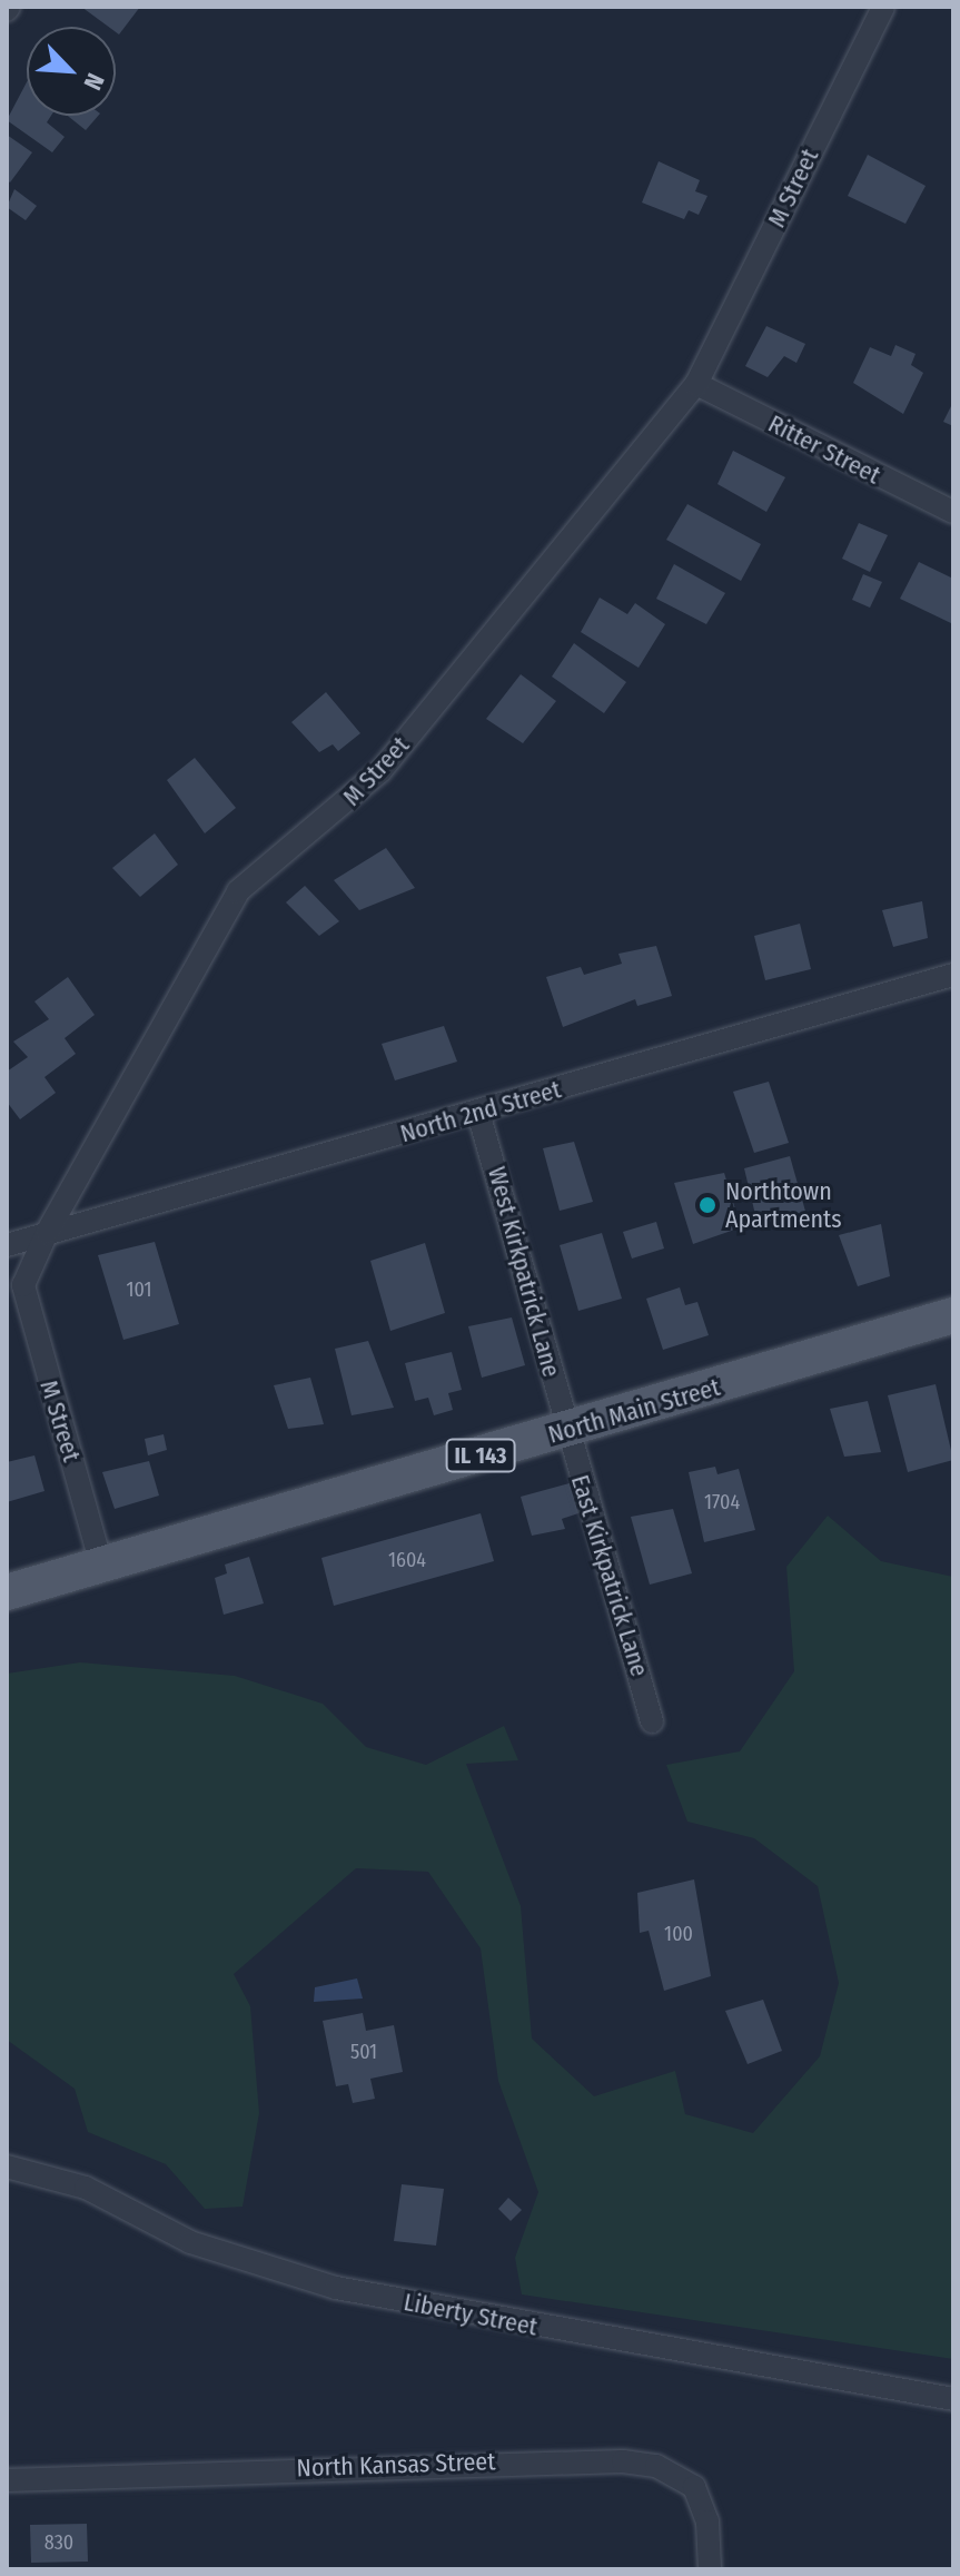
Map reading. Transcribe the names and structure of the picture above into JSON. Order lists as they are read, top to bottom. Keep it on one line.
{"streets":{"main road":["North Main Street","IL 143"],"street":["M Street","Ritter Street","North 2nd Street","West Kirkpatrick Lane","East Kirkpatrick Lane","Liberty Street","North Kansas Street"]},"crossings":[["M Street","Ritter Street"],["M Street","North 2nd Street"],["M Street","North Main Street"],["North 2nd Street","West Kirkpatrick Lane"],["West Kirkpatrick Lane","North Main Street"],["West Kirkpatrick Lane","East Kirkpatrick Lane"],["North Main Street","East Kirkpatrick Lane"]],"places":["Northtown Apartments"],"house_numbers":["101","1704","1604","100","501","830"],"north":"bottom right"}
